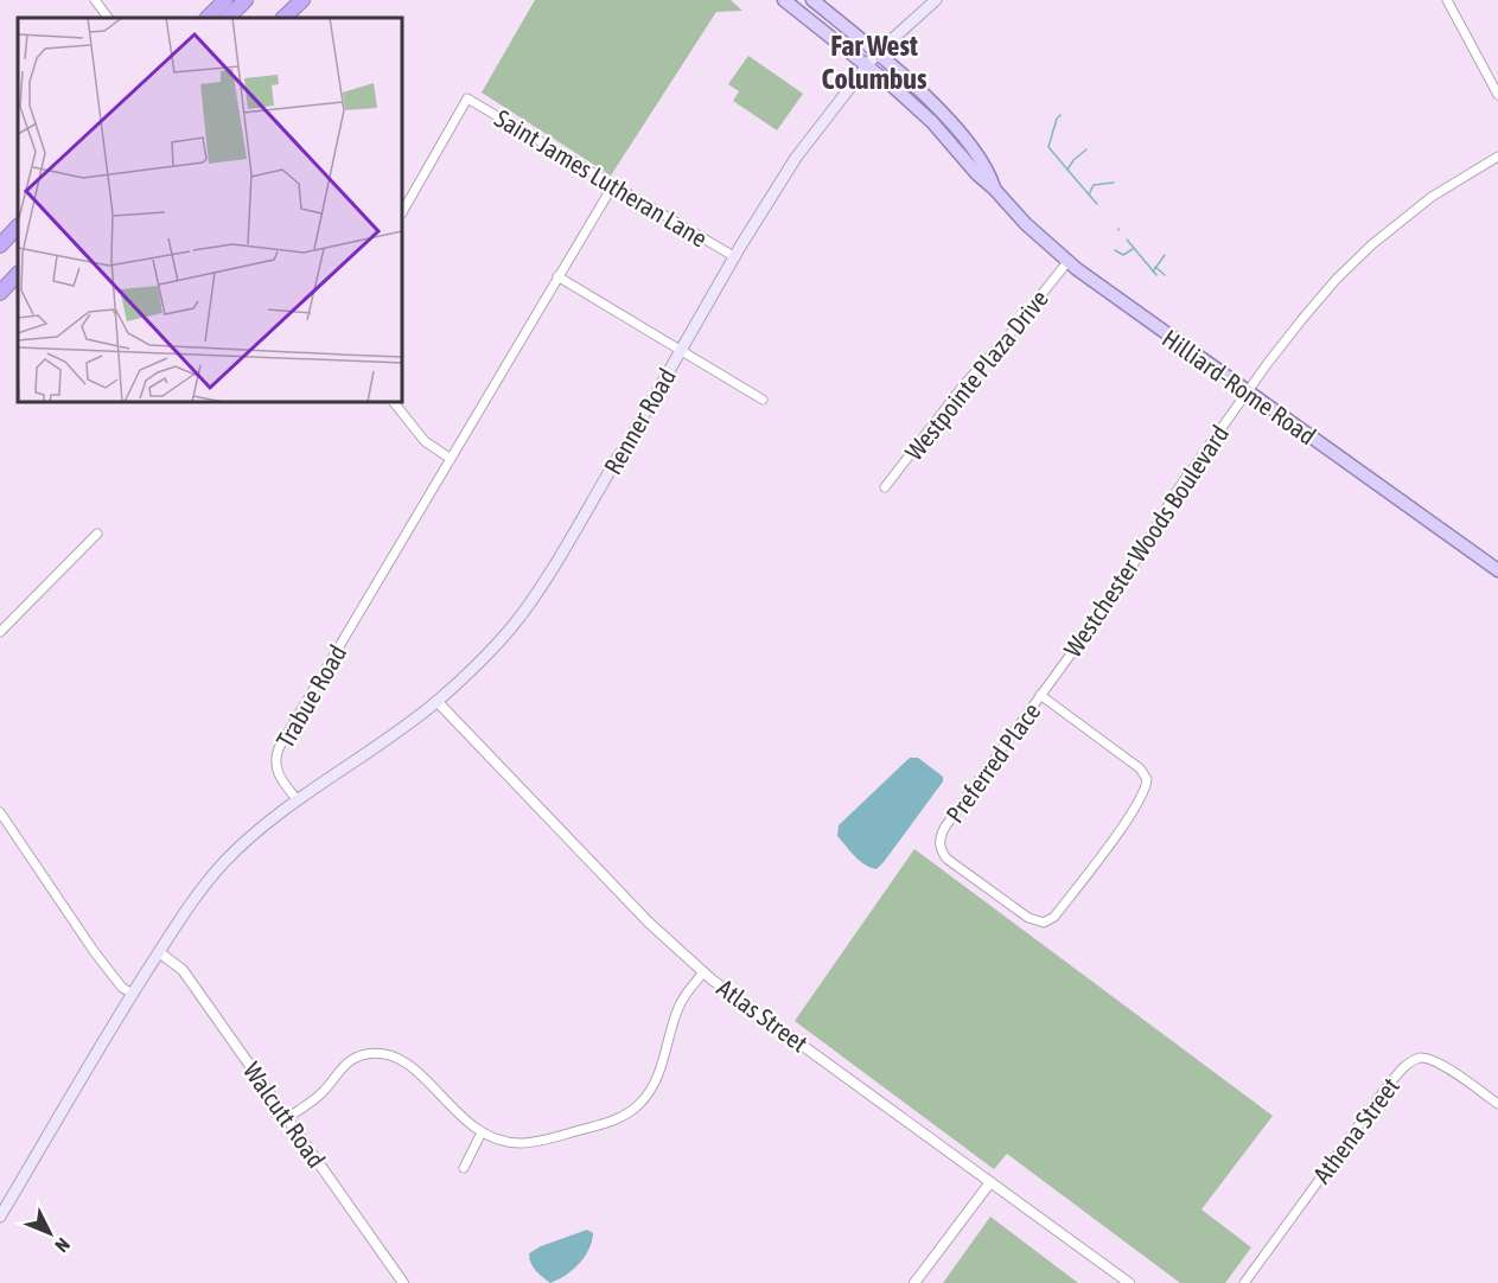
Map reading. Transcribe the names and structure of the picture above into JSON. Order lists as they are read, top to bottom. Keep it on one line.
{"streets":{"main road":["Hilliard-Rome Road","Renner Road"],"street":["Saint James Lutheran Lane","Westpointe Plaza Drive","Westchester Woods Boulevard","Trabue Road","Preferred Place","Atlas Street","Walcutt Road","Athena Street"]},"crossings":[["Saint James Lutheran Lane","Renner Road"],["Saint James Lutheran Lane","Trabue Road"],["Westpointe Plaza Drive","Hilliard-Rome Road"],["Hilliard-Rome Road","Renner Road"],["Hilliard-Rome Road","Westchester Woods Boulevard"],["Renner Road","Trabue Road"],["Renner Road","Atlas Street"],["Westchester Woods Boulevard","Preferred Place"]],"districts":["Far West Columbus"],"north":"bottom right"}
